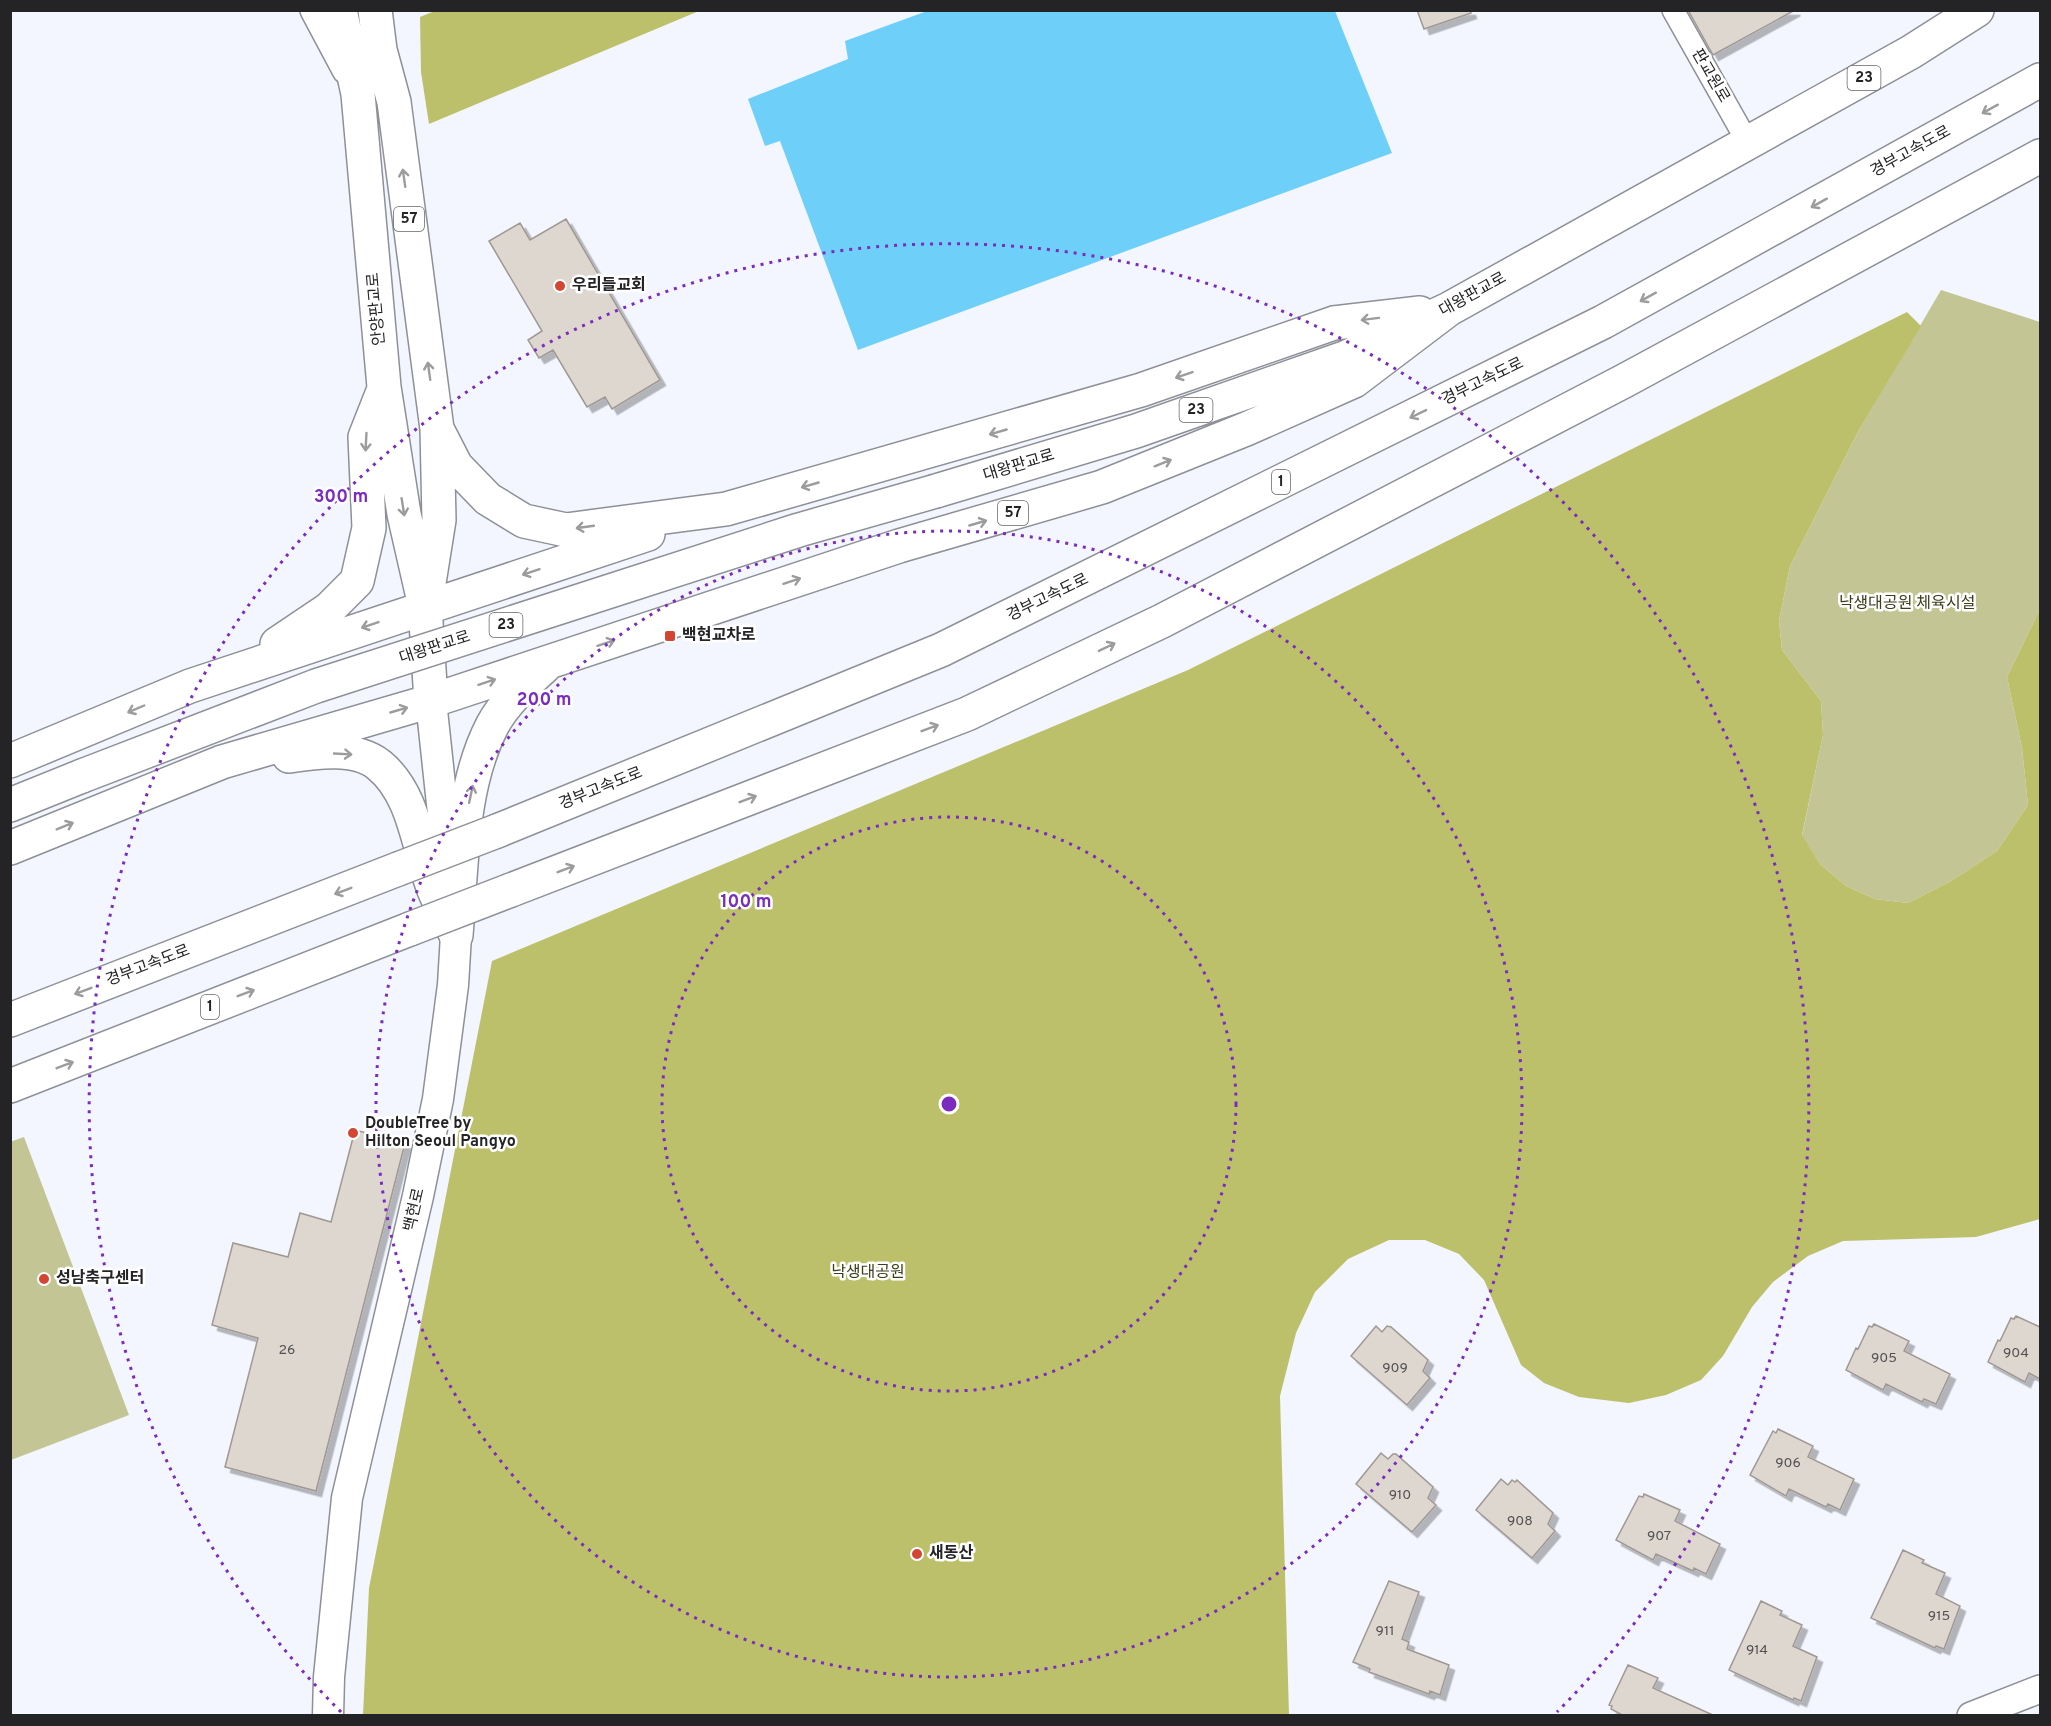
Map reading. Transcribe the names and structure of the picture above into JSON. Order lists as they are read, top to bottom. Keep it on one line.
{"streets":{"main road":["23","경부고속도로","57","대왕판교로","안양판교로","1","백현로"],"street":["판교원로"]},"crossings":[["판교원로","대왕판교로"],["57","대왕판교로"],["57","안양판교로"],["57","백현로"],["안양판교로","백현로"]],"parks":["낙생대공원 체육시설","낙생대공원"],"places":{"other":["우리들교회","DoubleTree by Hilton Seoul Pangyo","성남축구센터","새동산"],"transit":["백현교차로"]},"house_numbers":["26","904","905","909","906","910","908","907","915","911","914"],"rings":["300 m","200 m","100 m"]}
